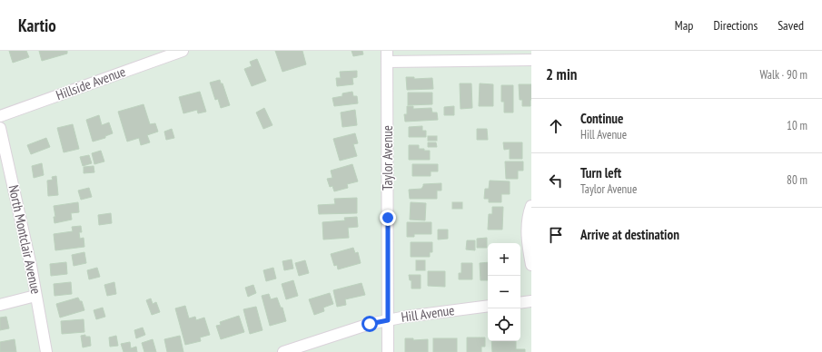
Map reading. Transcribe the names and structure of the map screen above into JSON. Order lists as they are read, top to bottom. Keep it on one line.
{"streets":{"street":["Hillside Avenue","Taylor Avenue","North Montclair Avenue","Hill Avenue"]},"crossings":[["Taylor Avenue","Hill Avenue"]],"page":{"header":"Kartio","nav":["Map","Directions","Saved"],"heading":["2 min","Walk · 90 m"],"list":[["Continue","Hill Avenue","10 m"],["Turn left","Taylor Avenue","80 m"],"Arrive at destination"],"map_buttons":["+","−"]}}
